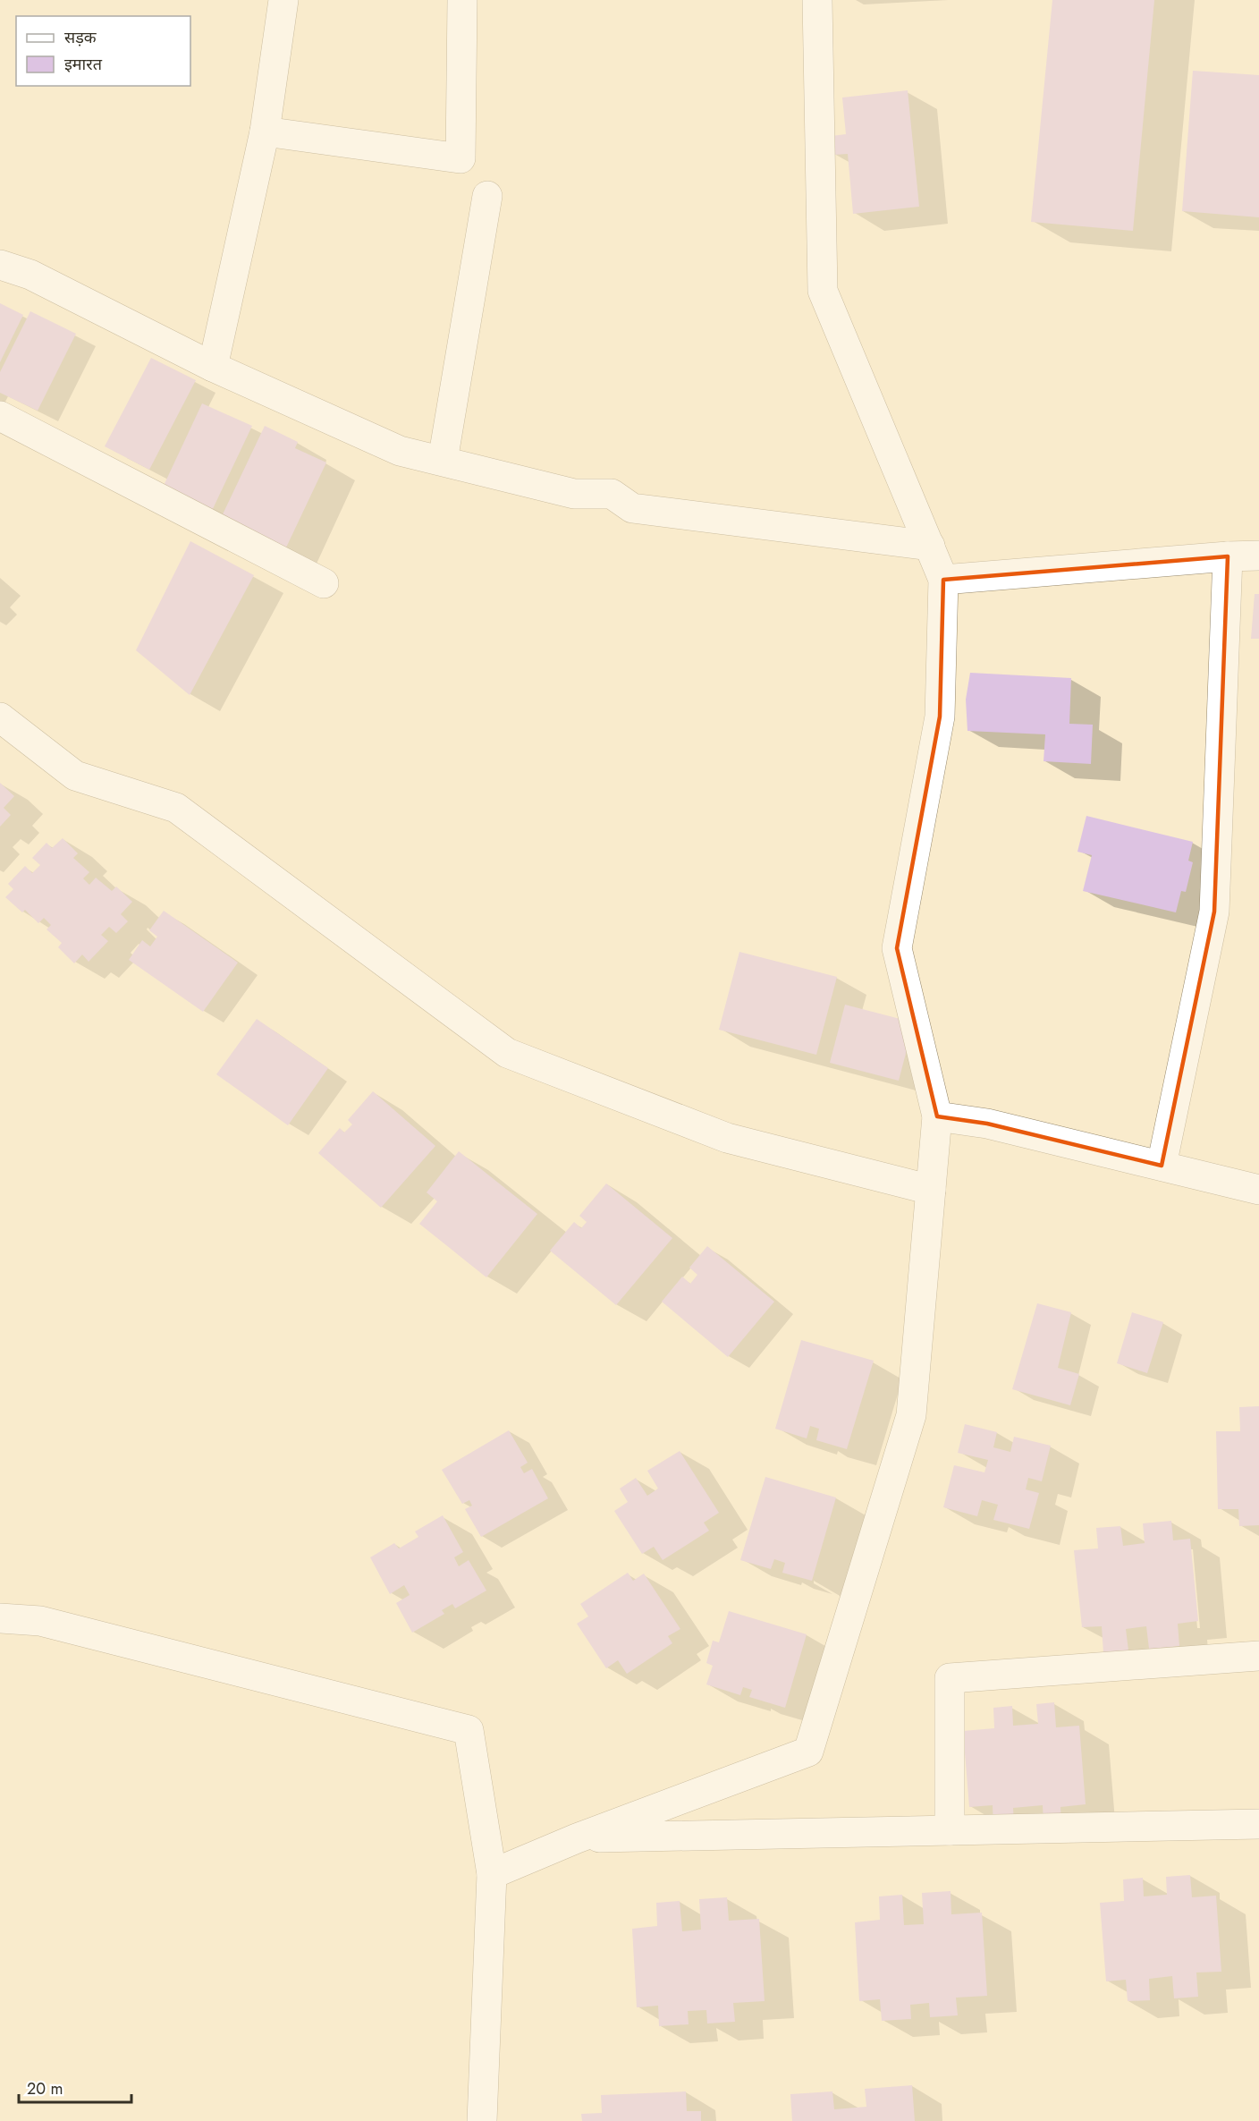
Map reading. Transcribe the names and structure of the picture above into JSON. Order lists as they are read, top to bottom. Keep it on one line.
{"legend":["सड़क","इमारत"],"scale_bar":"20 m"}
